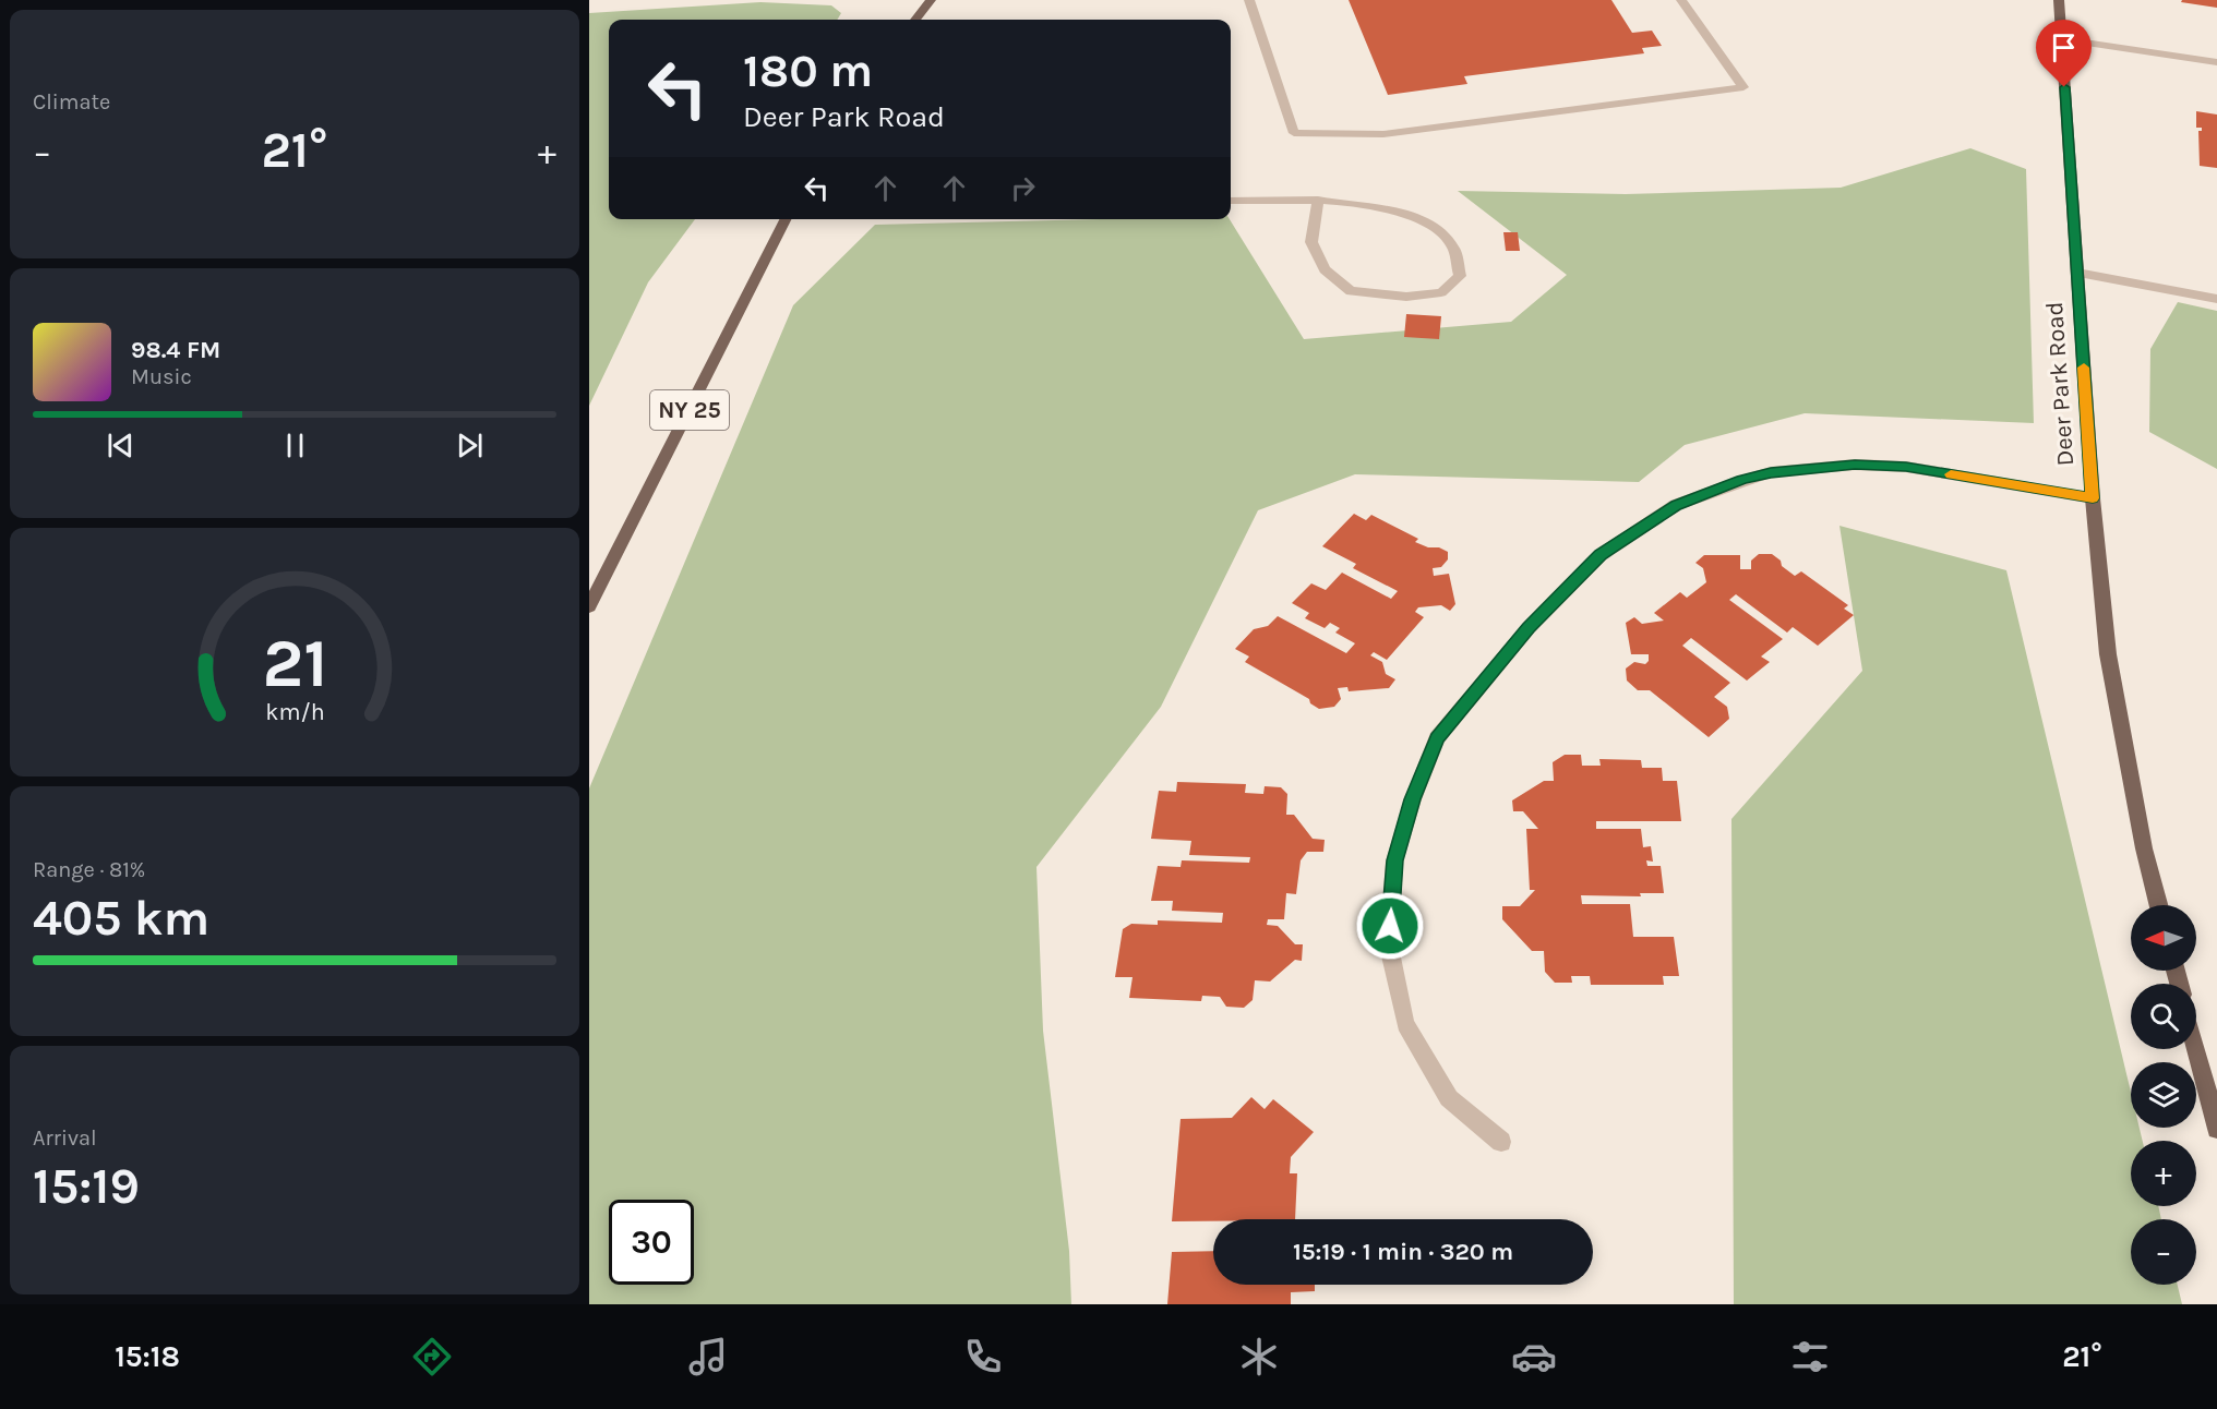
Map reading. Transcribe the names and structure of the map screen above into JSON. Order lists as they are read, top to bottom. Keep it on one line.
{"streets":{"main road":["Deer Park Road","NY 25"]},"north":"left","page":{"tile":["Climate",["Range · 81%","405 km"],["Arrival","15:19"]],"turn":["180 m","Deer Park Road"],"heat":["−","21°","+"],"song":["98.4 FM","Music"],"map_buttons":["+","−"],"limit":"30","trip":"15:19 · 1 min · 320 m","tabs":["15:18","21°"],"gauge":["21","km/h"]}}
